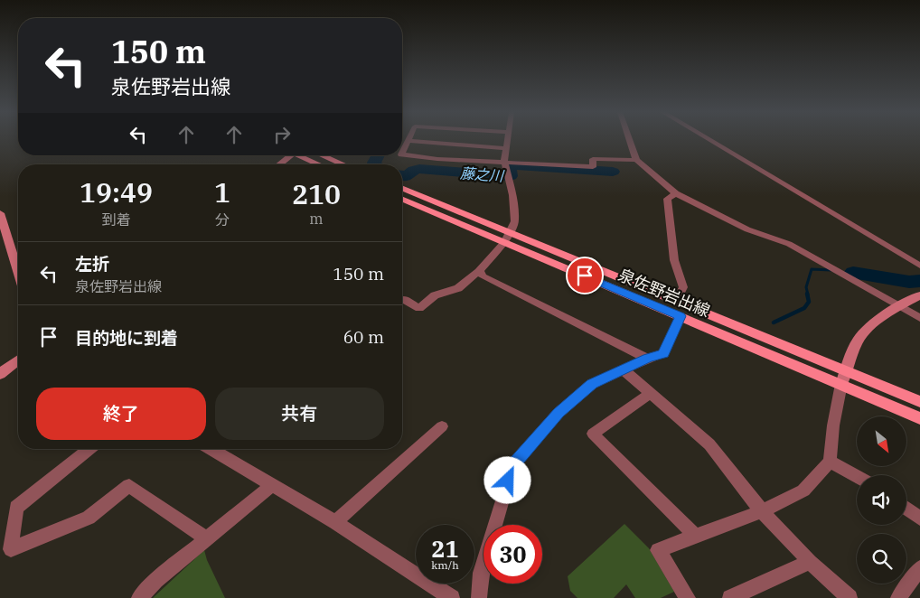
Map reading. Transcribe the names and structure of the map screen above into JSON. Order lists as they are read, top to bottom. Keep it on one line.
{"streets":{"main road":["泉佐野岩出線"]},"water":["藤之川"],"north":"bottom right","page":{"turn":["150 m","泉佐野岩出線"],"eta":["19:49","到着","1","分","210","m"],"list":[{"name":"左折","note":"泉佐野岩出線","value":"150 m"},{"name":"目的地に到着","value":"60 m"}],"buttons":["終了","共有"],"speed":"21 km/h","limit":"30"}}
